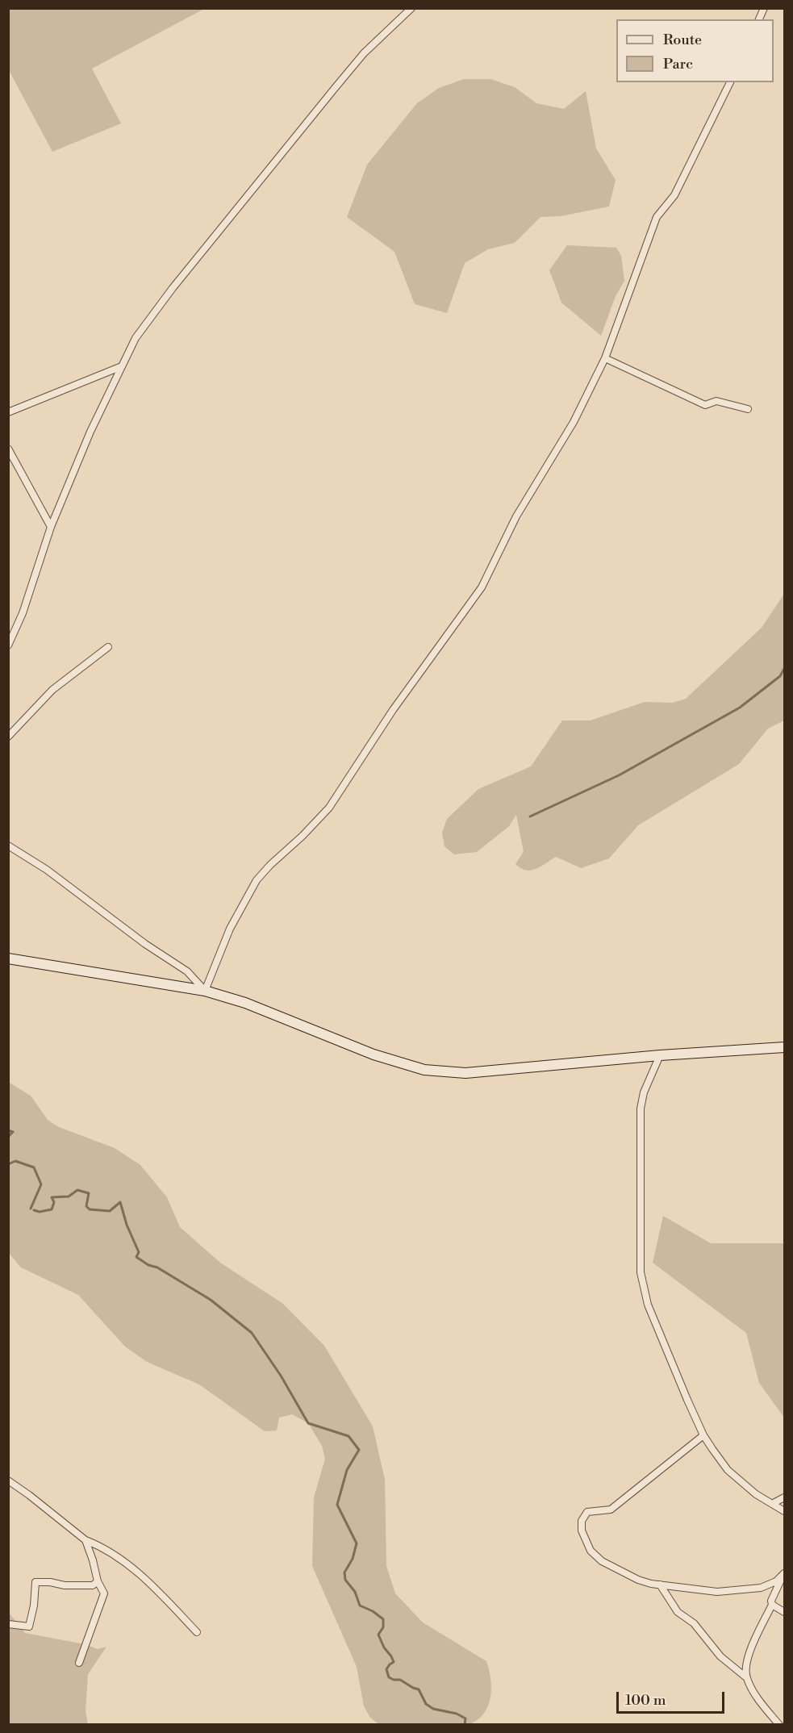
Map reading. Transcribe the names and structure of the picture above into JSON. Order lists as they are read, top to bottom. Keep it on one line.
{"legend":["Route","Parc"],"scale_bar":"100 m"}
